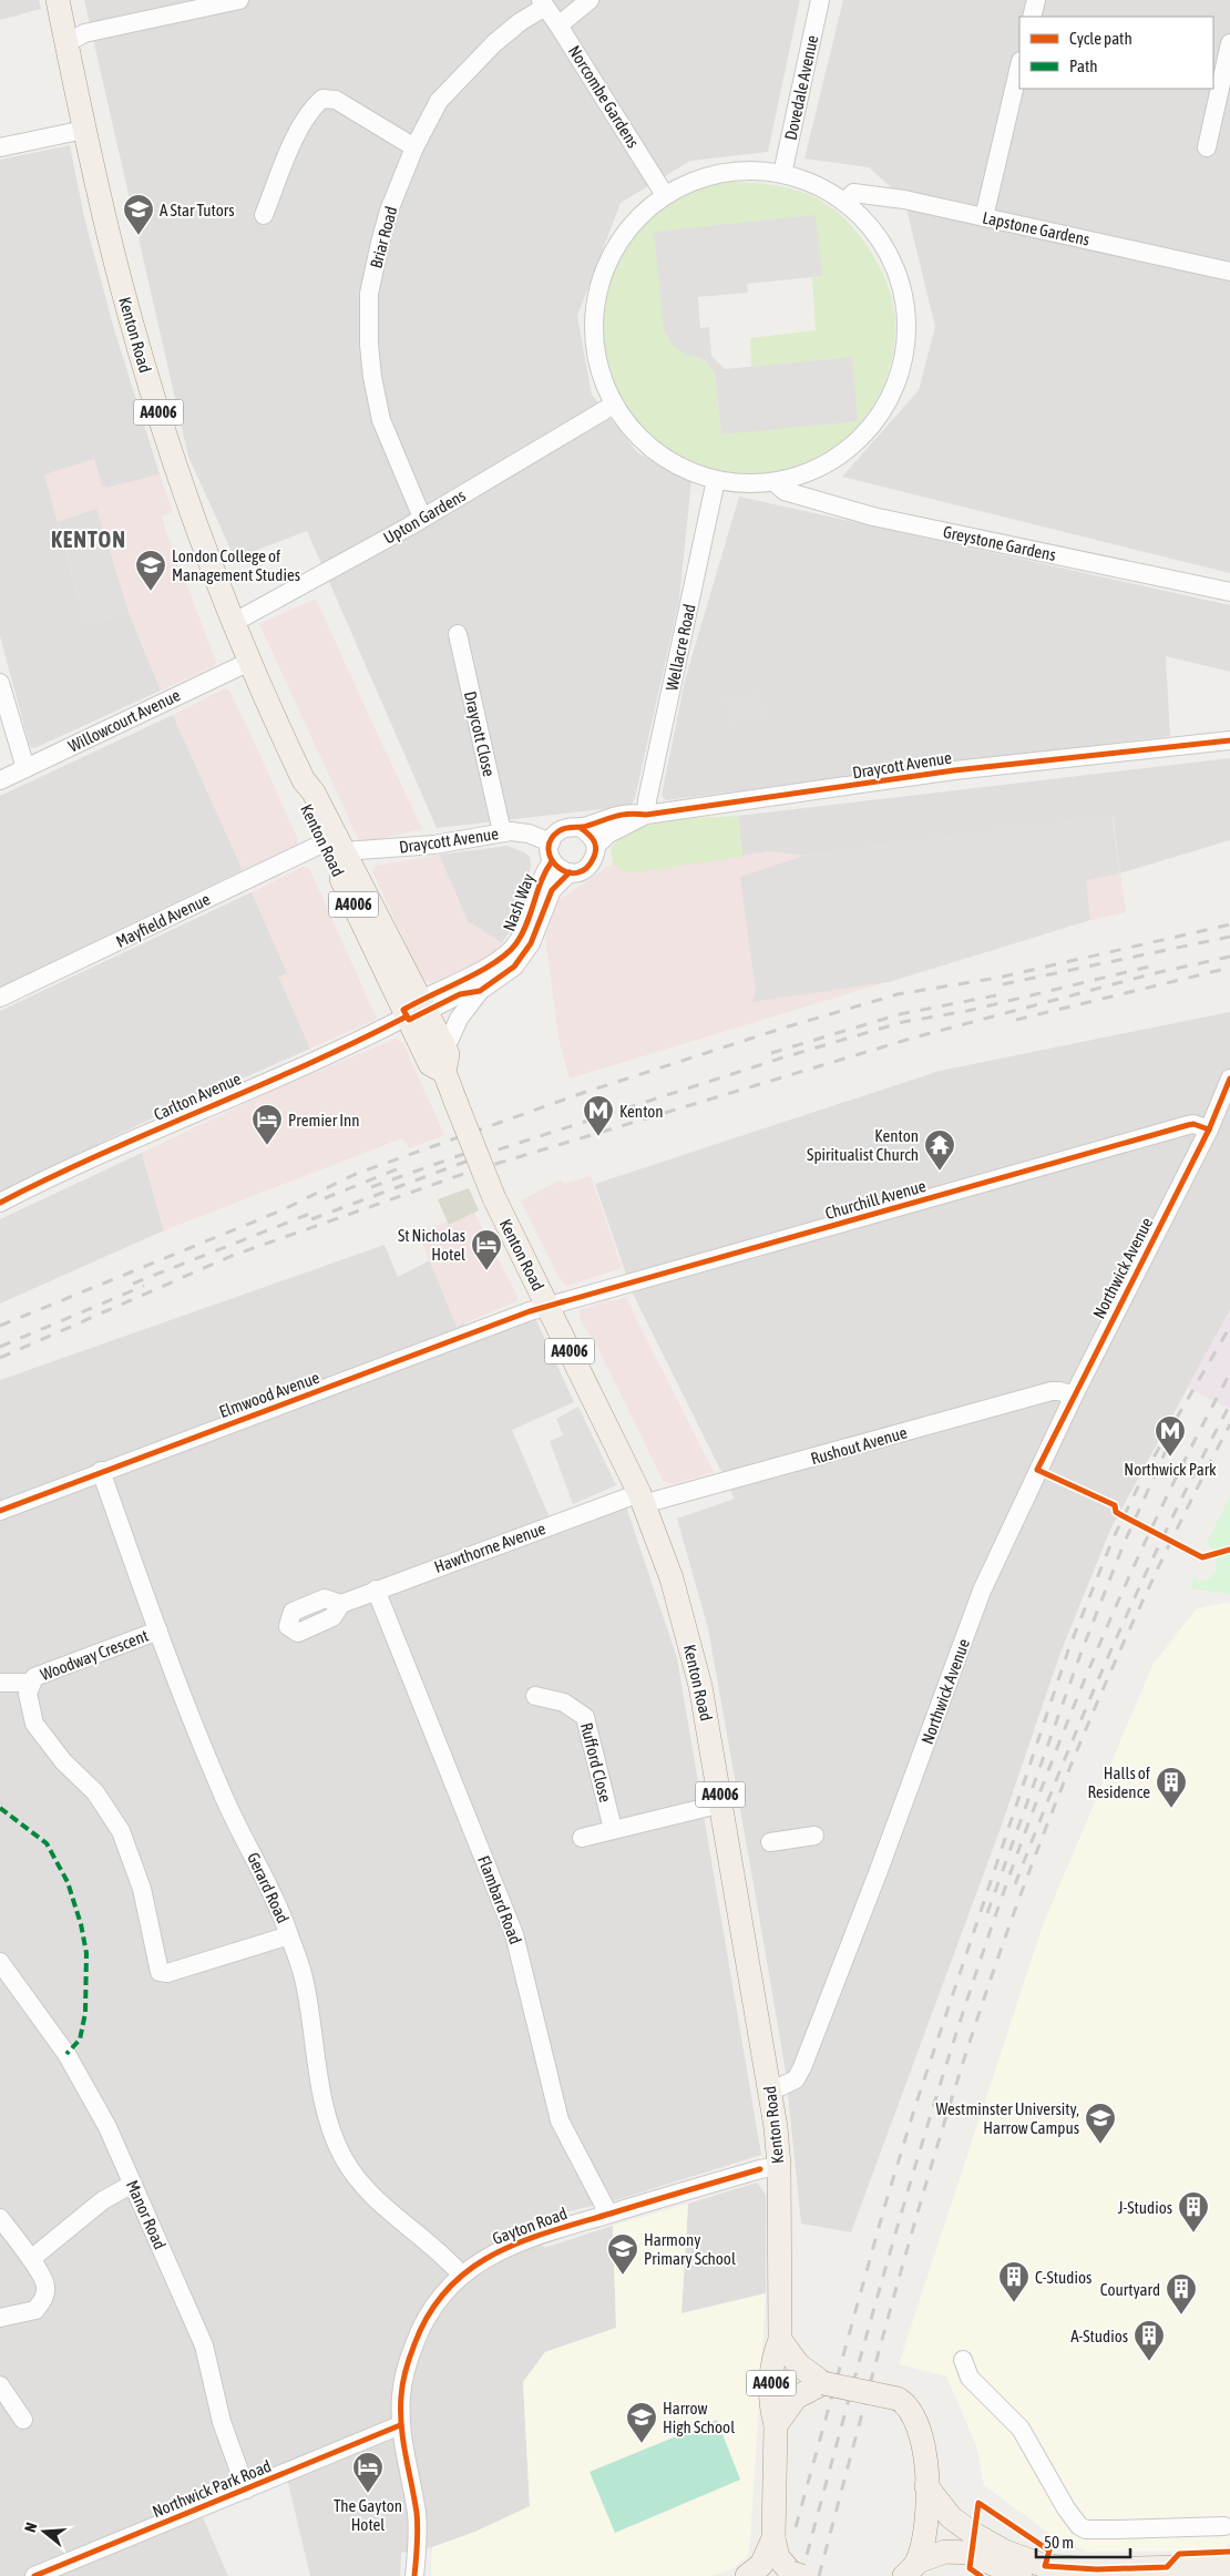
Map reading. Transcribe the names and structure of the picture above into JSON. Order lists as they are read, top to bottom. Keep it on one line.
{"streets":{"main road":["Kenton Road","A4006"],"street":["Dovedale Avenue","Norcombe Gardens","Lapstone Gardens","Briar Road","Upton Gardens","Greystone Gardens","Wellacre Road","Willowcourt Avenue","Draycott Close","Draycott Avenue","Nash Way","Mayfield Avenue","Carlton Avenue","Churchill Avenue","Northwick Avenue","Elmwood Avenue","Rushout Avenue","Hawthorne Avenue","Woodway Crescent","Rufford Close","Gerard Road","Flambard Road","Manor Road","Gayton Road","Northwick Park Road"]},"crossings":[["Norcombe Gardens","Briar Road"],["Briar Road","Upton Gardens"],["Kenton Road","A4006"],["Kenton Road","Upton Gardens"],["Kenton Road","Willowcourt Avenue"],["Kenton Road","Draycott Avenue"],["Kenton Road","Nash Way"],["Kenton Road","Mayfield Avenue"],["Kenton Road","Carlton Avenue"],["Kenton Road","Churchill Avenue"],["Kenton Road","Northwick Avenue"],["Kenton Road","Elmwood Avenue"],["Kenton Road","Rushout Avenue"],["Kenton Road","Hawthorne Avenue"],["Kenton Road","Gayton Road"],["Wellacre Road","Draycott Avenue"],["Draycott Close","Draycott Avenue"],["Draycott Avenue","Nash Way"],["Draycott Avenue","Mayfield Avenue"],["Nash Way","Carlton Avenue"],["Churchill Avenue","Northwick Avenue"],["Churchill Avenue","Elmwood Avenue"],["Northwick Avenue","Rushout Avenue"],["Elmwood Avenue","Gerard Road"],["Rushout Avenue","Hawthorne Avenue"],["Hawthorne Avenue","Flambard Road"],["Woodway Crescent","Gerard Road"],["Gerard Road","Gayton Road"],["Flambard Road","Gayton Road"],["Manor Road","Northwick Park Road"],["Gayton Road","Northwick Park Road"]],"districts":["KENTON"],"places":{"school or university":["A Star Tutors","London College of Management Studies","Westminster University, Harrow Campus","Harmony Primary School","Harrow High School"],"metro station":["Kenton","Northwick Park"],"hotel":["Premier Inn","St Nicholas Hotel","The Gayton Hotel"],"temple":["Kenton Spiritualist Church"],"building":["Halls of Residence","J-Studios","C-Studios","Courtyard","A-Studios"]},"legend":["Cycle path","Path"],"scale_bar":"50 m","north":"left"}
